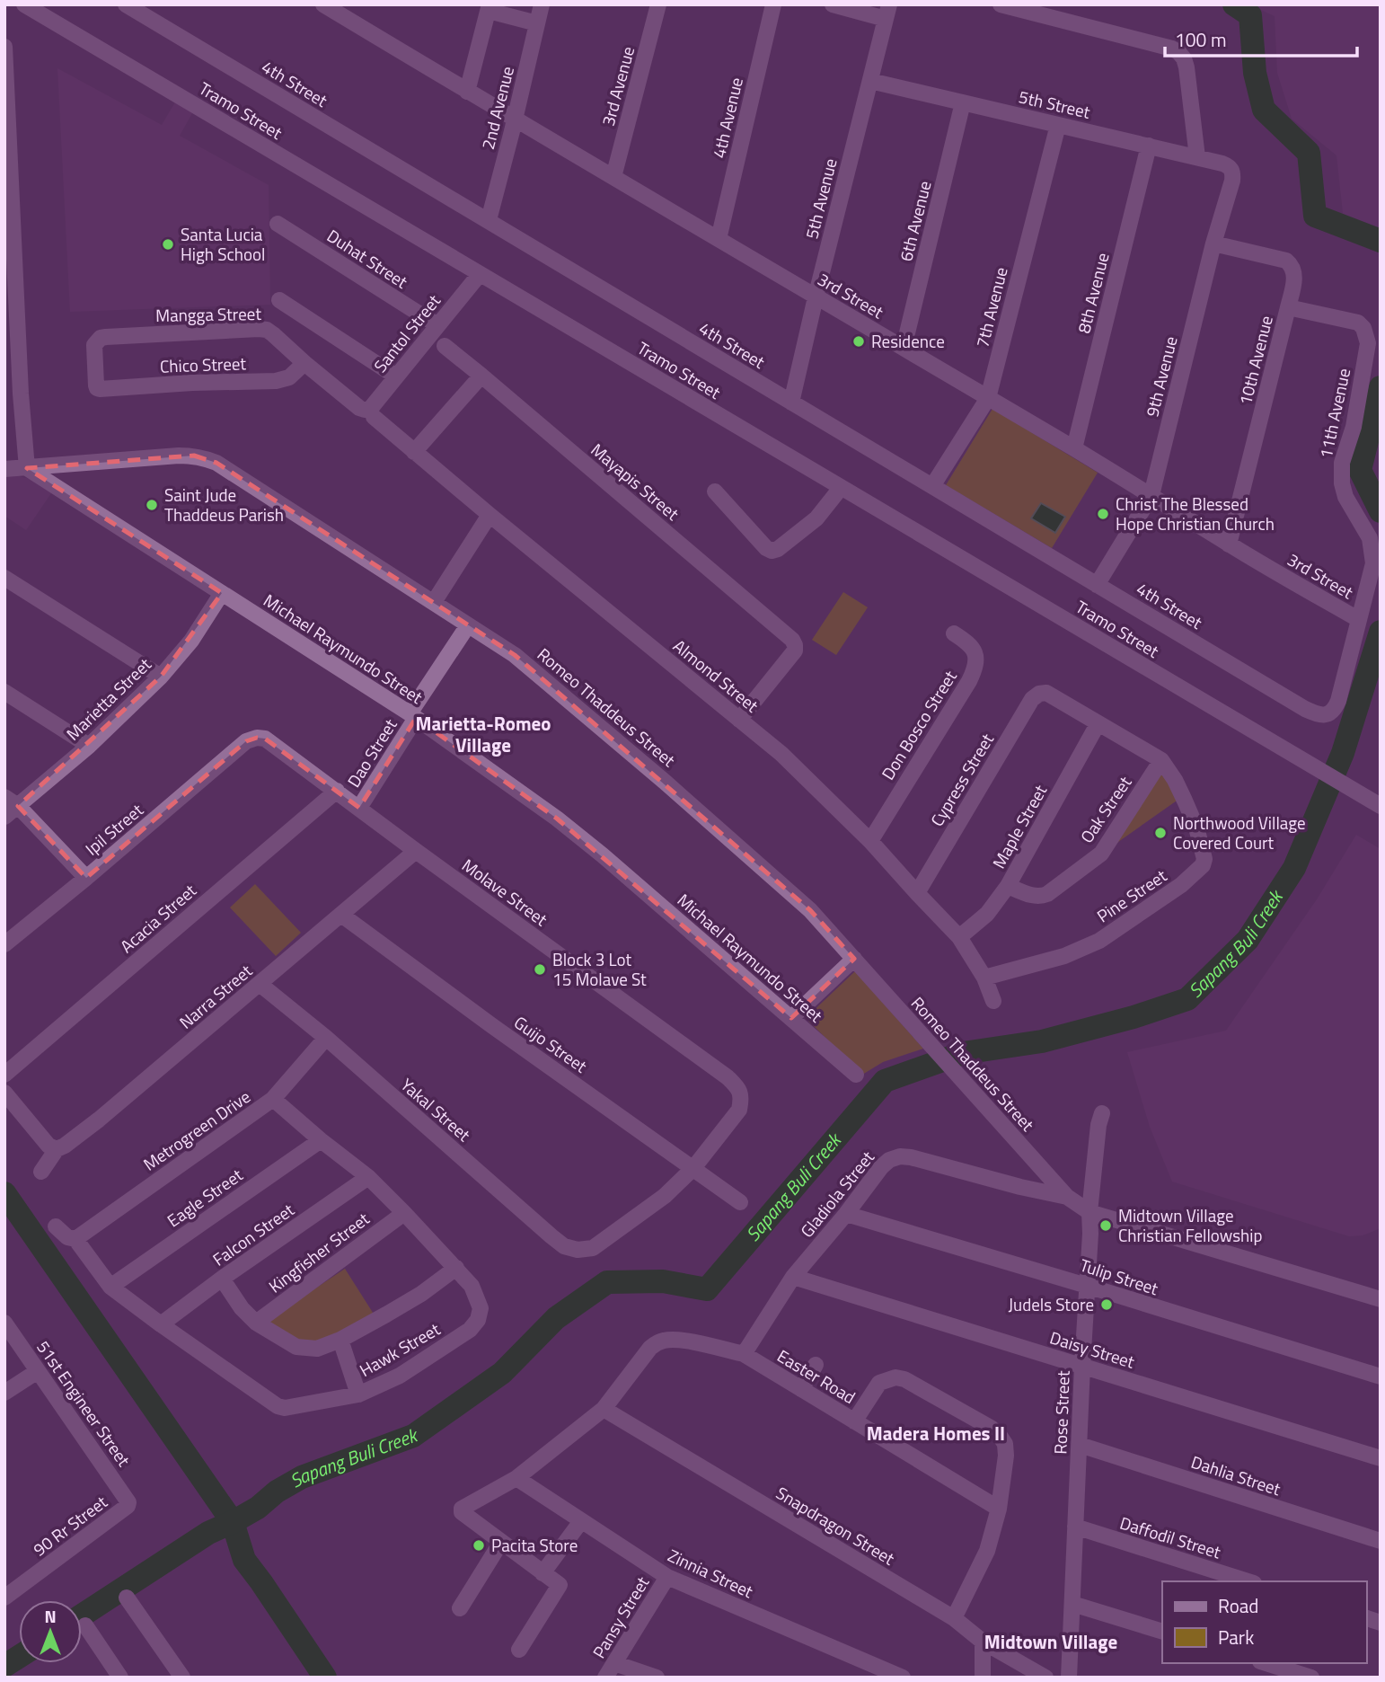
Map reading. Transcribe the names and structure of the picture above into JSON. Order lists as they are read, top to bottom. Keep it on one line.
{"streets":{"street":["4th Street","3rd Avenue","5th Street","2nd Avenue","Tramo Street","4th Avenue","5th Avenue","6th Avenue","Duhat Street","8th Avenue","3rd Street","7th Avenue","Mangga Street","Santol Street","10th Avenue","Chico Street","9th Avenue","11th Avenue","Mayapis Street","Michael Raymundo Street","Almond Street","Marietta Street","Romeo Thaddeus Street","Don Bosco Street","Dao Street","Cypress Street","Oak Street","Maple Street","Ipil Street","Molave Street","Pine Street","Acacia Street","Narra Street","Guijo Street","Yakal Street","Metrogreen Drive","Gladiola Street","Eagle Street","Falcon Street","Kingfisher Street","Tulip Street","Hawk Street","Daisy Street","Easter Road","51st Engineer Street","Rose Street","Dahlia Street","90 Rr Street","Snapdragon Street","Daffodil Street","Zinnia Street","Pansy Street"]},"crossings":[["4th Street","2nd Avenue"],["4th Street","5th Avenue"],["4th Street","7th Avenue"],["4th Street","9th Avenue"],["4th Street","11th Avenue"],["3rd Avenue","3rd Street"],["5th Street","5th Avenue"],["5th Street","6th Avenue"],["5th Street","8th Avenue"],["5th Street","7th Avenue"],["5th Street","9th Avenue"],["2nd Avenue","3rd Street"],["Tramo Street","Santol Street"],["4th Avenue","3rd Street"],["5th Avenue","3rd Street"],["6th Avenue","3rd Street"],["Duhat Street","Santol Street"],["8th Avenue","3rd Street"],["3rd Street","7th Avenue"],["3rd Street","10th Avenue"],["3rd Street","9th Avenue"],["3rd Street","11th Avenue"],["Mangga Street","Santol Street"],["Mangga Street","Chico Street"],["10th Avenue","9th Avenue"],["10th Avenue","11th Avenue"],["Mayapis Street","Almond Street"],["Michael Raymundo Street","Marietta Street"],["Michael Raymundo Street","Romeo Thaddeus Street"],["Michael Raymundo Street","Dao Street"],["Almond Street","Don Bosco Street"],["Almond Street","Cypress Street"],["Almond Street","Maple Street"],["Almond Street","Pine Street"],["Romeo Thaddeus Street","Dao Street"],["Romeo Thaddeus Street","Gladiola Street"],["Dao Street","Molave Street"],["Cypress Street","Pine Street"],["Oak Street","Maple Street"],["Oak Street","Pine Street"],["Maple Street","Pine Street"],["Ipil Street","Molave Street"],["Molave Street","Acacia Street"],["Molave Street","Narra Street"],["Molave Street","Guijo Street"],["Molave Street","Yakal Street"],["Narra Street","Guijo Street"],["Narra Street","Yakal Street"],["Guijo Street","Yakal Street"],["Yakal Street","Metrogreen Drive"],["Metrogreen Drive","Hawk Street"],["Gladiola Street","Tulip Street"],["Gladiola Street","Daisy Street"],["Gladiola Street","Easter Road"],["Gladiola Street","Rose Street"],["Eagle Street","Hawk Street"],["Falcon Street","Hawk Street"],["Kingfisher Street","Hawk Street"],["Tulip Street","Rose Street"],["Daisy Street","Rose Street"],["51st Engineer Street","90 Rr Street"],["Rose Street","Dahlia Street"],["Rose Street","Daffodil Street"],["Zinnia Street","Pansy Street"]],"districts":["Marietta-Romeo Village","Madera Homes II","Midtown Village"],"water":["Sapang Buli Creek"],"places":["Santa Lucia High School","Residence","Saint Jude Thaddeus Parish","Christ The Blessed Hope Christian Church","Northwood Village Covered Court","Block 3 Lot 15 Molave St","Midtown Village Christian Fellowship","Judels Store","Pacita Store"],"legend":["Road","Park"],"scale_bar":"100 m","north":"top"}
